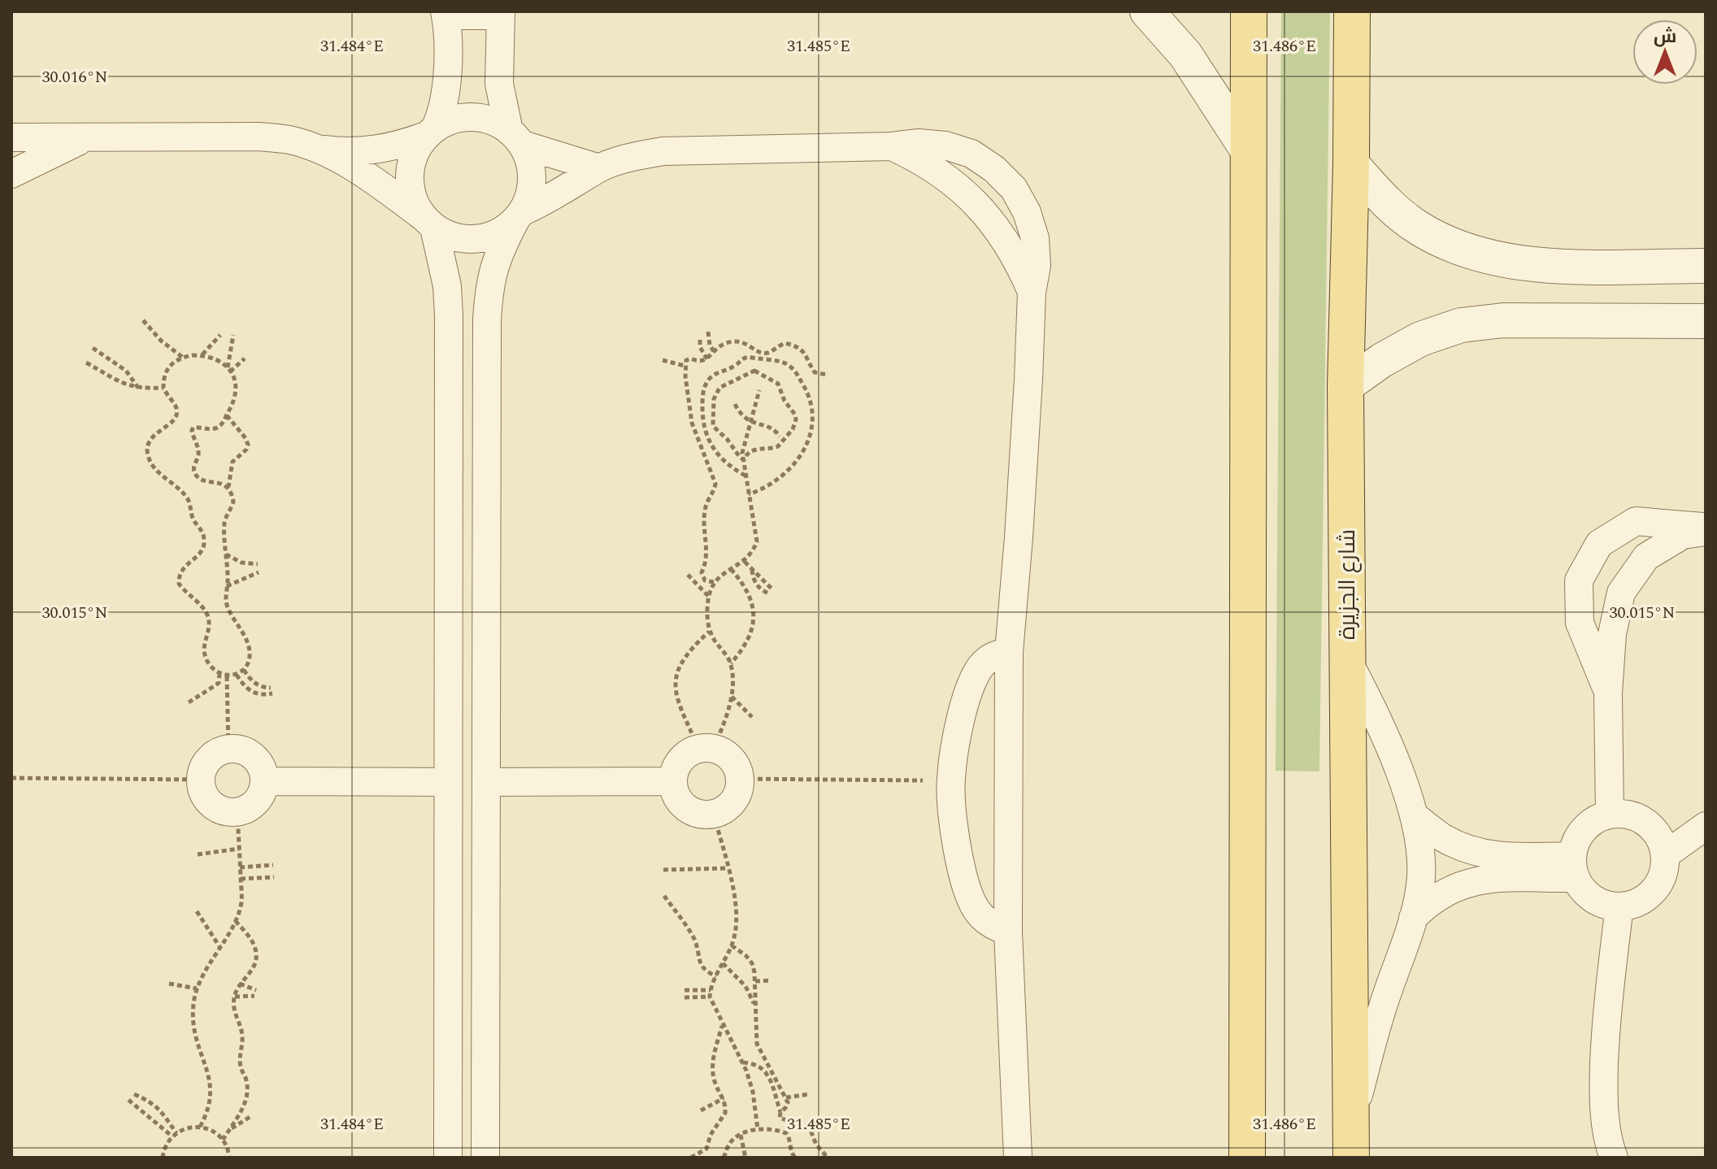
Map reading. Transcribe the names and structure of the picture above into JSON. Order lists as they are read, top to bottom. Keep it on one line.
{"streets":{"main road":["شارع الجزيرة"]},"north":"top","coordinates":["31.484°E","31.485°E","31.486°E","30.016°N","30.015°N"]}
